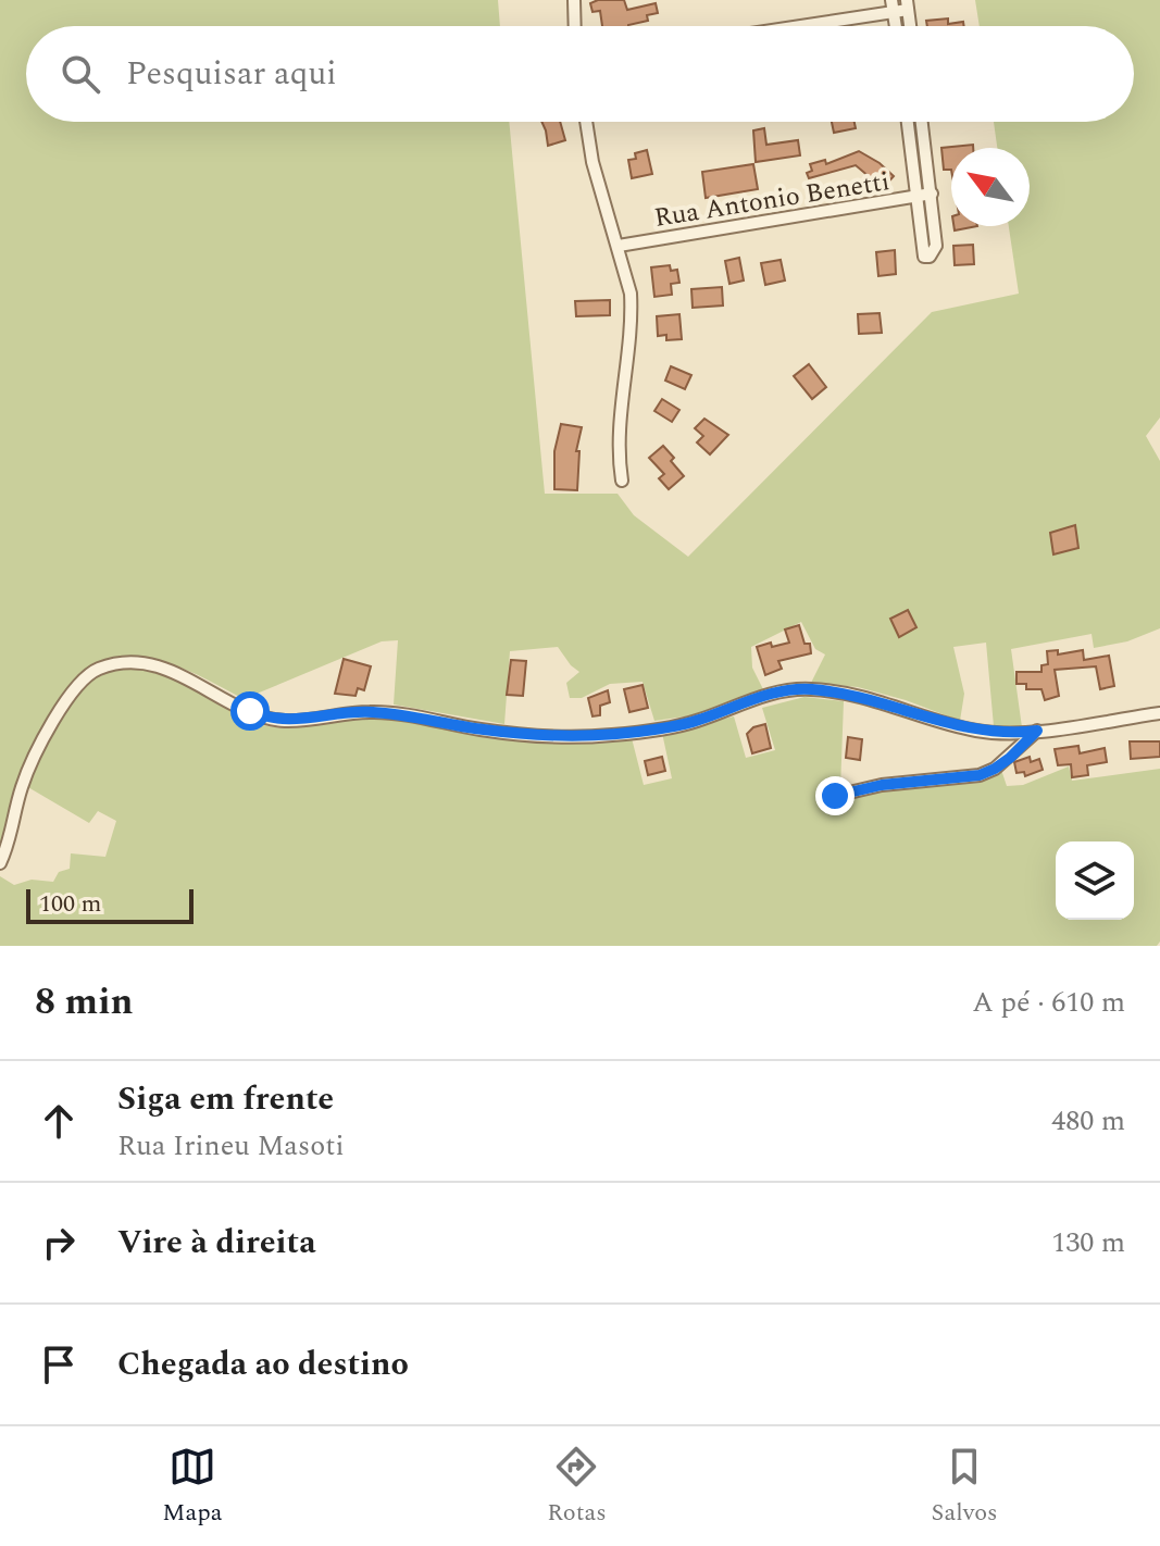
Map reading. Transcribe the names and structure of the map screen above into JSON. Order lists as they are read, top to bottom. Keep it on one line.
{"streets":{"street":["Rua Antonio Benetti"]},"scale_bar":"100 m","north":"top left","page":{"search":"Pesquisar aqui","scale":"100 m","heading":["8 min","A pé · 610 m"],"list":[["Siga em frente","Rua Irineu Masoti","480 m"],["Vire à direita","130 m"],"Chegada ao destino"],"nav":["Mapa","Rotas","Salvos"]}}
